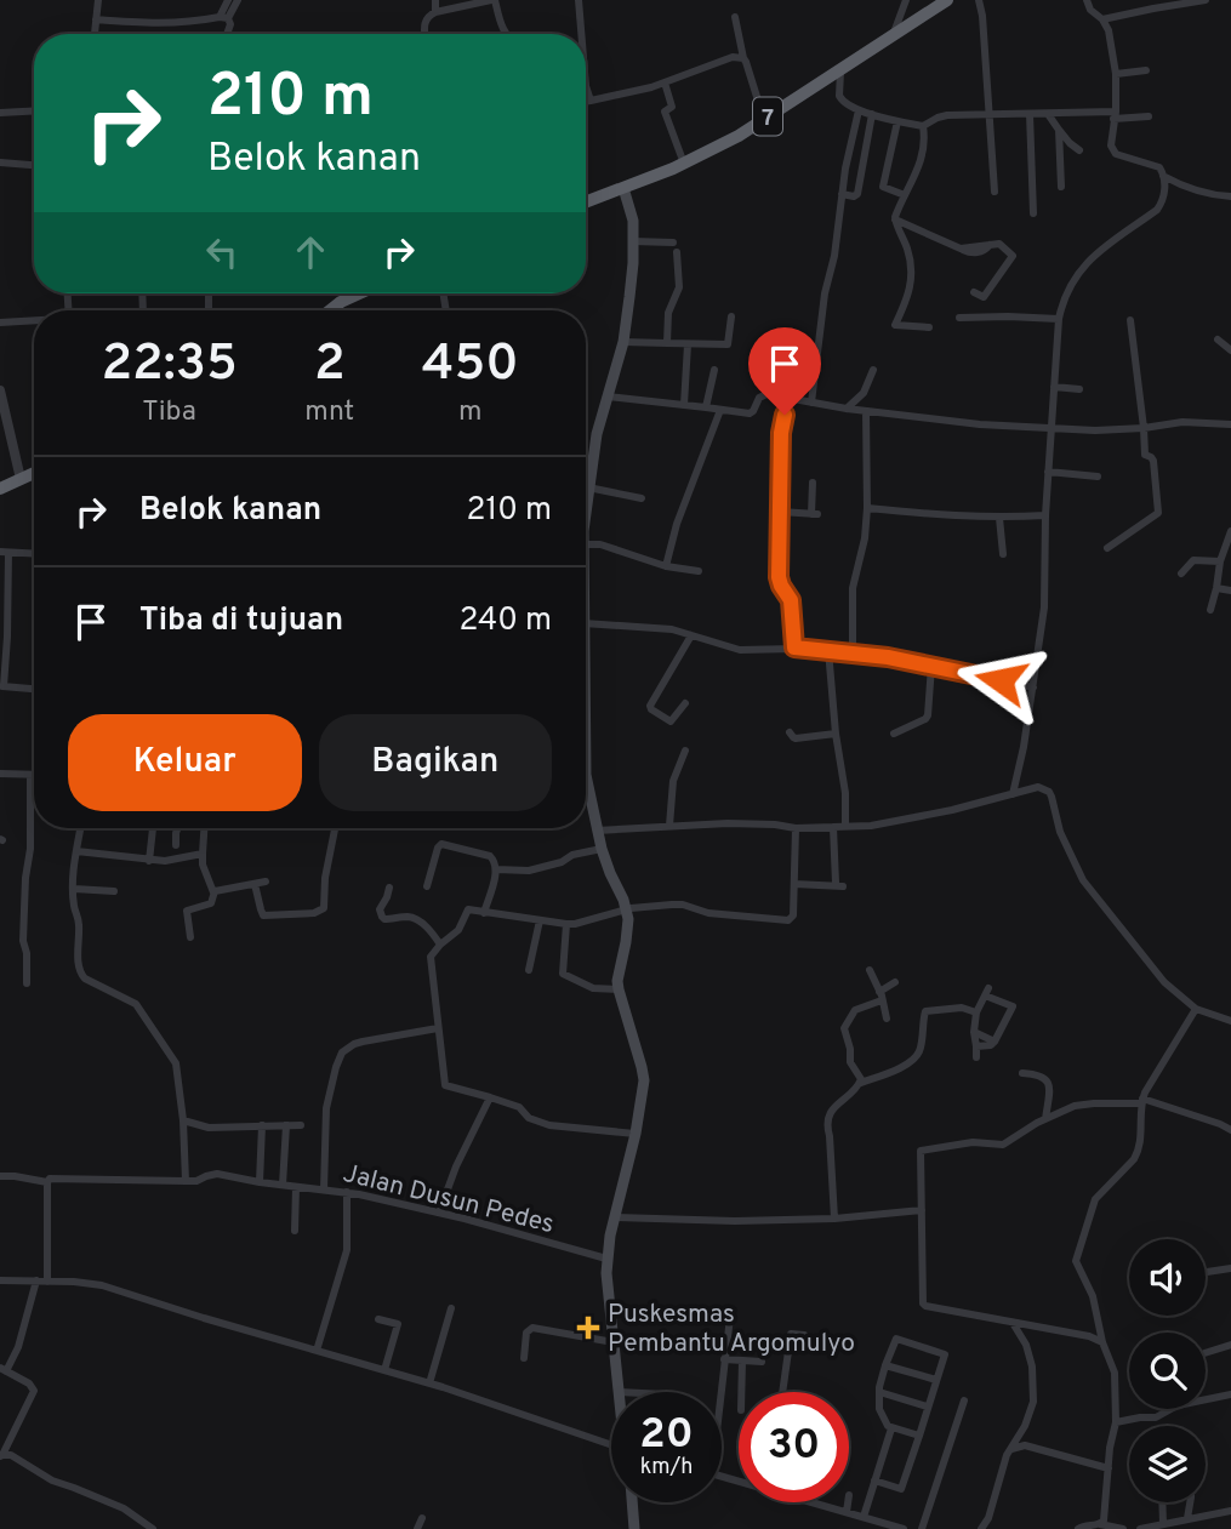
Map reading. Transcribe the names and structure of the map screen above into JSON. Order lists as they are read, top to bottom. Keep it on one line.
{"streets":{"highway":["7"],"street":["Jalan Dusun Pedes"]},"places":{"health":["Puskesmas Pembantu Argomulyo"]},"page":{"turn":["210 m","Belok kanan"],"eta":["22:35","Tiba","2","mnt","450","m"],"list":[{"name":"Belok kanan","value":"210 m"},{"name":"Tiba di tujuan","value":"240 m"}],"buttons":["Keluar","Bagikan"],"speed":"20 km/h","limit":"30"}}
